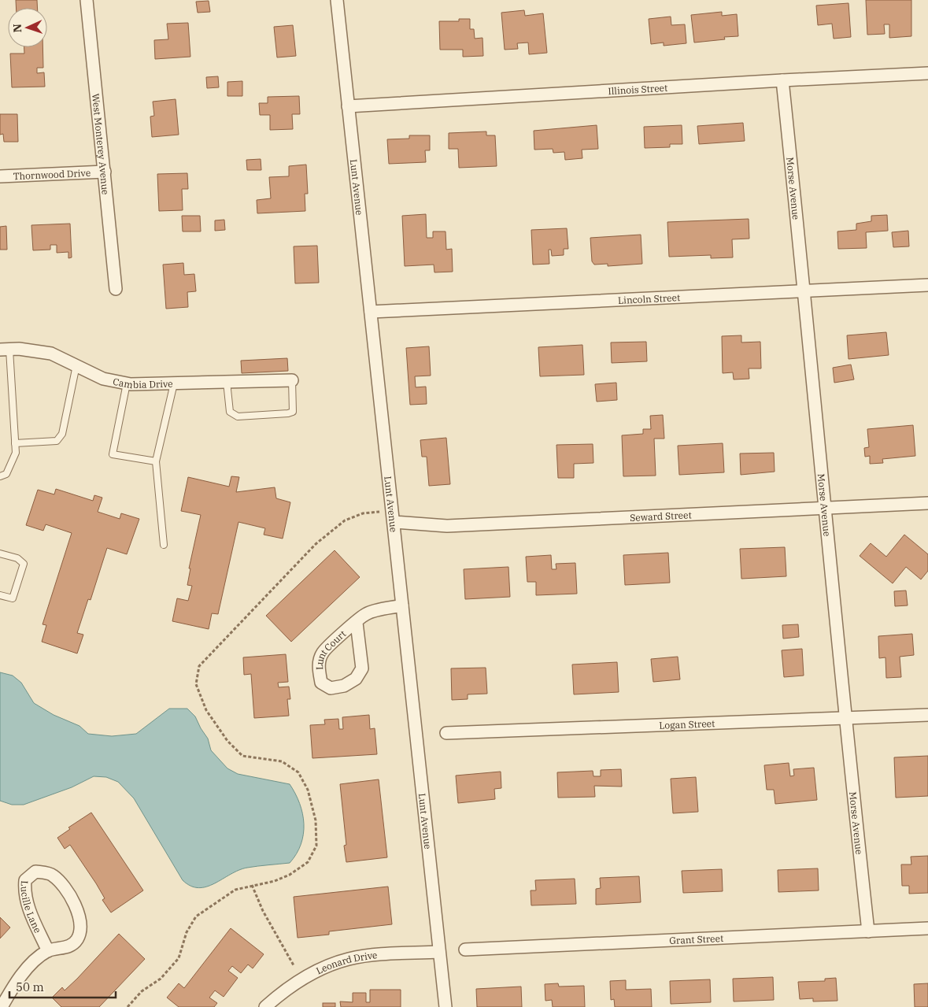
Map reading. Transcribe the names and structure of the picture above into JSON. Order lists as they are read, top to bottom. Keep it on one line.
{"streets":{"street":["Illinois Street","West Monterey Avenue","Thornwood Drive","Lunt Avenue","Morse Avenue","Lincoln Street","Cambia Drive","Seward Street","Lunt Court","Logan Street","Lucille Lane","Grant Street","Leonard Drive"]},"crossings":[["Illinois Street","Lunt Avenue"],["Illinois Street","Morse Avenue"],["West Monterey Avenue","Thornwood Drive"],["Lunt Avenue","Lincoln Street"],["Lunt Avenue","Seward Street"],["Lunt Avenue","Lunt Court"],["Lunt Avenue","Leonard Drive"],["Morse Avenue","Lincoln Street"],["Morse Avenue","Seward Street"],["Morse Avenue","Logan Street"],["Morse Avenue","Grant Street"]],"scale_bar":"50 m","north":"left"}
